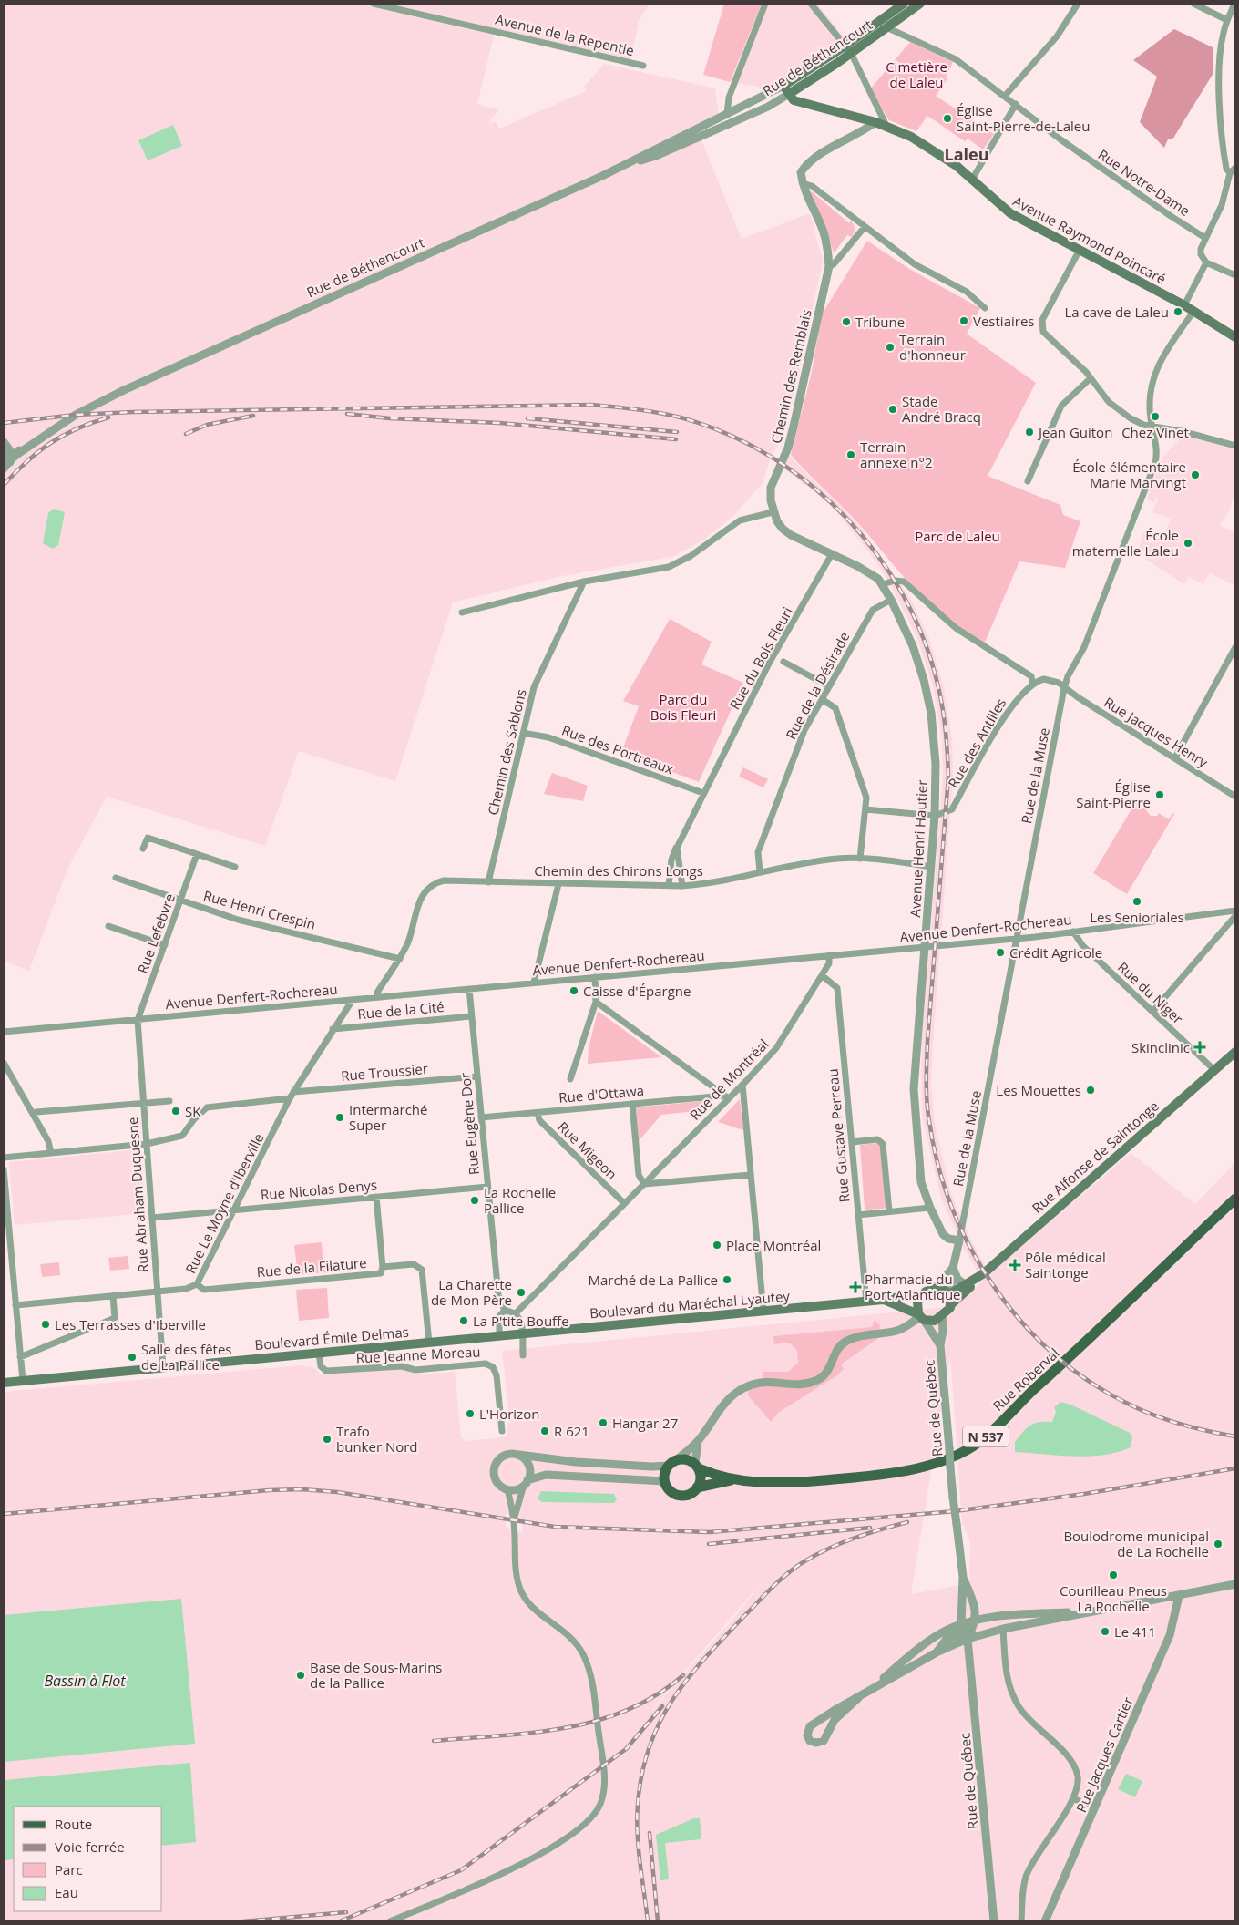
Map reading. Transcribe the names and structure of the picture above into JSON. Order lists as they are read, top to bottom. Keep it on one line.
{"streets":{"main road":["Rue de Béthencourt","Avenue Raymond Poincaré","Rue Alfonse de Saintonge","Boulevard du Maréchal Lyautey","Boulevard Émile Delmas","Rue Roberval","N 537"],"street":["Avenue de la Repentie","Rue Notre-Dame","Chemin des Remblais","Rue du Bois Fleuri","Rue de la Désirade","Rue Jacques Henry","Rue des Antilles","Rue des Portreaux","Chemin des Sablons","Rue de la Muse","Avenue Henri Hautier","Chemin des Chirons Longs","Rue Henri Crespin","Avenue Denfert-Rochereau","Rue Lefebvre","Rue du Niger","Rue de la Cité","Rue Troussier","Rue de Montréal","Rue d'Ottawa","Rue Eugène Dor","Rue Gustave Perreau","Rue Migeon","Rue Nicolas Denys","Rue Abraham Duquesne","Rue Le Moyne d'Iberville","Rue de la Filature","Rue Jeanne Moreau","Rue de Québec","Rue Jacques Cartier"]},"crossings":[["Rue de Béthencourt","Rue Notre-Dame"],["Rue de Béthencourt","Avenue Raymond Poincaré"],["Avenue Raymond Poincaré","Rue de la Muse"],["Chemin des Remblais","Avenue Henri Hautier"],["Rue du Bois Fleuri","Rue des Portreaux"],["Rue du Bois Fleuri","Avenue Henri Hautier"],["Rue du Bois Fleuri","Chemin des Chirons Longs"],["Rue de la Désirade","Avenue Henri Hautier"],["Rue de la Désirade","Chemin des Chirons Longs"],["Rue Jacques Henry","Rue de la Muse"],["Rue des Antilles","Avenue Henri Hautier"],["Rue des Portreaux","Chemin des Sablons"],["Chemin des Sablons","Chemin des Chirons Longs"],["Rue de la Muse","Avenue Henri Hautier"],["Rue de la Muse","Avenue Denfert-Rochereau"],["Rue de la Muse","Rue Alfonse de Saintonge"],["Rue de la Muse","Boulevard du Maréchal Lyautey"],["Rue de la Muse","Rue de Québec"],["Avenue Henri Hautier","Chemin des Chirons Longs"],["Avenue Henri Hautier","Avenue Denfert-Rochereau"],["Chemin des Chirons Longs","Rue Henri Crespin"],["Chemin des Chirons Longs","Avenue Denfert-Rochereau"],["Rue Henri Crespin","Rue Lefebvre"],["Avenue Denfert-Rochereau","Rue Lefebvre"],["Avenue Denfert-Rochereau","Rue du Niger"],["Avenue Denfert-Rochereau","Rue de Montréal"],["Avenue Denfert-Rochereau","Rue Eugène Dor"],["Avenue Denfert-Rochereau","Rue Abraham Duquesne"],["Avenue Denfert-Rochereau","Rue Le Moyne d'Iberville"],["Rue Lefebvre","Rue Abraham Duquesne"],["Rue du Niger","Rue Alfonse de Saintonge"],["Rue de la Cité","Rue Eugène Dor"],["Rue de la Cité","Rue Le Moyne d'Iberville"],["Rue Troussier","Rue Eugène Dor"],["Rue Troussier","Rue Le Moyne d'Iberville"],["Rue de Montréal","Rue d'Ottawa"],["Rue de Montréal","Rue Gustave Perreau"],["Rue de Montréal","Rue Migeon"],["Rue d'Ottawa","Rue Eugène Dor"],["Rue d'Ottawa","Rue Migeon"],["Rue Eugène Dor","Rue Nicolas Denys"],["Rue Gustave Perreau","Boulevard du Maréchal Lyautey"],["Rue Alfonse de Saintonge","Boulevard du Maréchal Lyautey"],["Rue Alfonse de Saintonge","Rue de Québec"],["Rue Nicolas Denys","Rue Abraham Duquesne"],["Rue Nicolas Denys","Rue Le Moyne d'Iberville"],["Rue Nicolas Denys","Rue de la Filature"],["Rue Abraham Duquesne","Rue Le Moyne d'Iberville"],["Rue Abraham Duquesne","Boulevard Émile Delmas"],["Rue Le Moyne d'Iberville","Rue de la Filature"],["Boulevard du Maréchal Lyautey","Boulevard Émile Delmas"],["Boulevard du Maréchal Lyautey","Rue de Québec"],["Boulevard Émile Delmas","Rue Jeanne Moreau"]],"districts":["Laleu"],"water":["Bassin à Flot"],"parks":["Cimetière de Laleu","Parc de Laleu","Parc du Bois Fleuri"],"places":{"other":["Église Saint-Pierre-de-Laleu","La cave de Laleu","Vestiaires","Tribune","Terrain d'honneur","Stade André Bracq","Chez Vinet","Jean Guiton","Terrain annexe n°2","École élémentaire Marie Marvingt","École maternelle Laleu","Église Saint-Pierre","Les Senioriales","Crédit Agricole","Caisse d'Épargne","Les Mouettes","SK","Intermarché Super","La Rochelle Pallice","Place Montréal","Marché de La Pallice","La Charette de Mon Père","La P'tite Bouffe","Les Terrasses d'Iberville","Salle des fêtes de La Pallice","L'Horizon","Hangar 27","R 621","Trafo bunker Nord","Boulodrome municipal de La Rochelle","Courilleau Pneus La Rochelle","Le 411","Base de Sous-Marins de la Pallice"],"health":["Skinclinic","Pôle médical Saintonge","Pharmacie du Port Atlantique"]},"legend":["Route","Voie ferrée","Parc","Eau"]}
